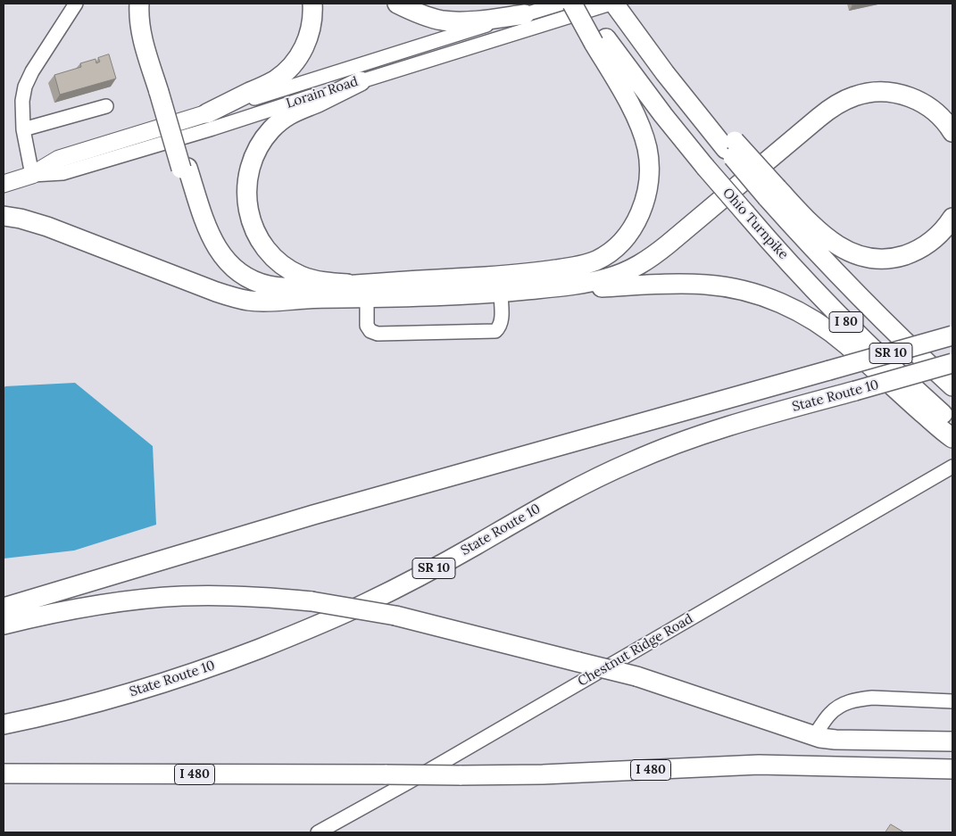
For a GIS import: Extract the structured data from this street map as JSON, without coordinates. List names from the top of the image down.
{
  "streets": {
    "highway": [
      "Ohio Turnpike",
      "I 80",
      "SR 10",
      "State Route 10",
      "I 480"
    ],
    "main road": ["Lorain Road"],
    "street": ["Chestnut Ridge Road"]
  }
}
